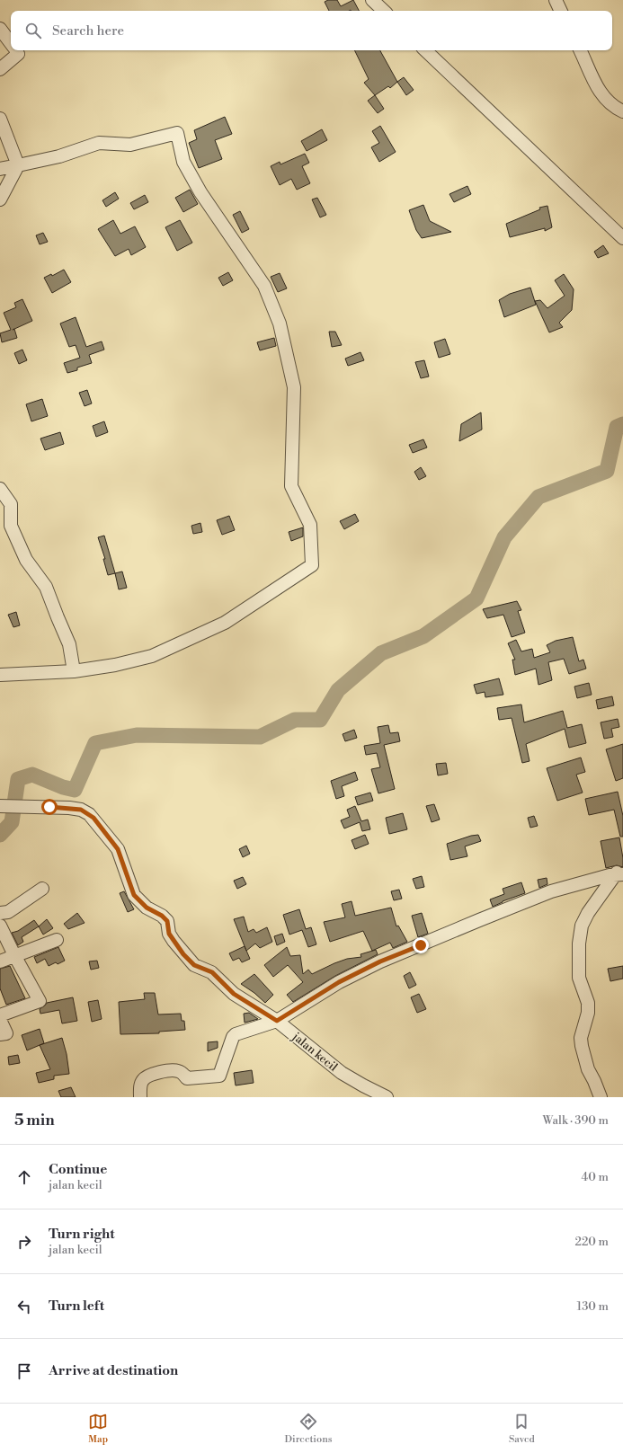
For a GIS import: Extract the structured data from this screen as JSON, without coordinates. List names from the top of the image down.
{
  "streets": {
    "street": ["jalan kecil"]
  },
  "page": {
    "search": "Search here",
    "heading": ["5 min", "Walk · 390 m"],
    "list": [
      ["Continue", "jalan kecil", "40 m"],
      ["Turn right", "jalan kecil", "220 m"],
      ["Turn left", "130 m"],
      "Arrive at destination"
    ],
    "nav": ["Map", "Directions", "Saved"]
  }
}
